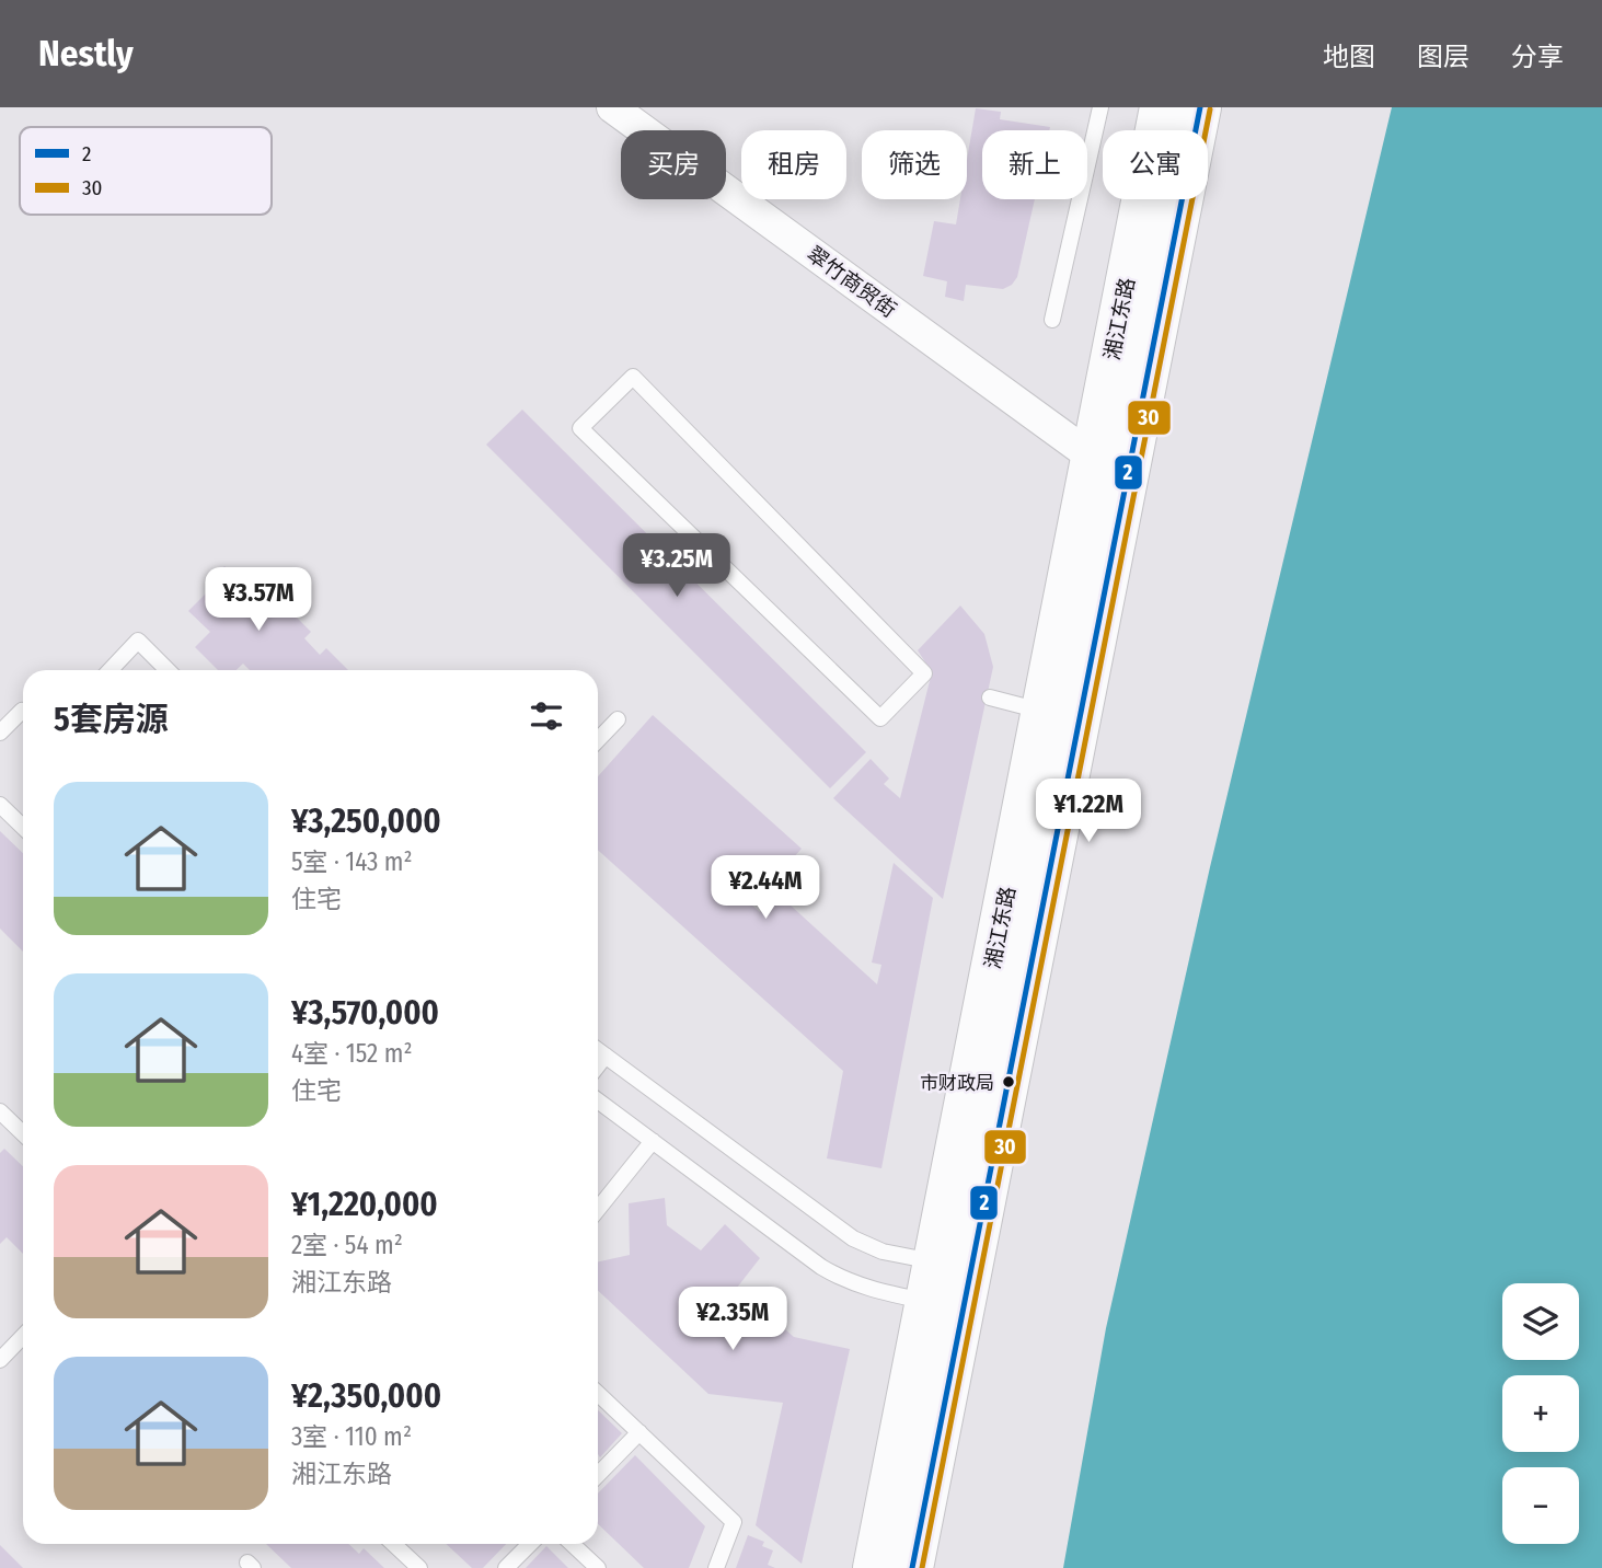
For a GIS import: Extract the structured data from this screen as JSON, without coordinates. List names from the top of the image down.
{
  "streets": {
    "main road": ["湘江东路"],
    "street": ["翠竹商贸街"]
  },
  "crossings": [
    ["翠竹商贸街", "湘江东路"]
  ],
  "places": ["市财政局"],
  "lines": ["transit line 2", "transit line 30"],
  "legend": ["2", "30"],
  "page": {
    "header": "Nestly",
    "nav": ["地图", "图层", "分享"],
    "chip": [
      "买房",
      "租房",
      "筛选",
      "新上",
      "公寓"
    ],
    "price": [
      "¥3.25M",
      "¥3.57M",
      "¥1.22M",
      "¥2.44M",
      "¥2.35M"
    ],
    "heading": "5套房源",
    "list": [
      {
        "name": "¥3,250,000",
        "note": "5室 · 143 m² · 住宅"
      },
      {
        "name": "¥3,570,000",
        "note": "4室 · 152 m² · 住宅"
      },
      {
        "name": "¥1,220,000",
        "note": "2室 · 54 m² · 湘江东路"
      },
      {
        "name": "¥2,350,000",
        "note": "3室 · 110 m² · 湘江东路"
      }
    ],
    "map_buttons": ["+", "−"]
  }
}
